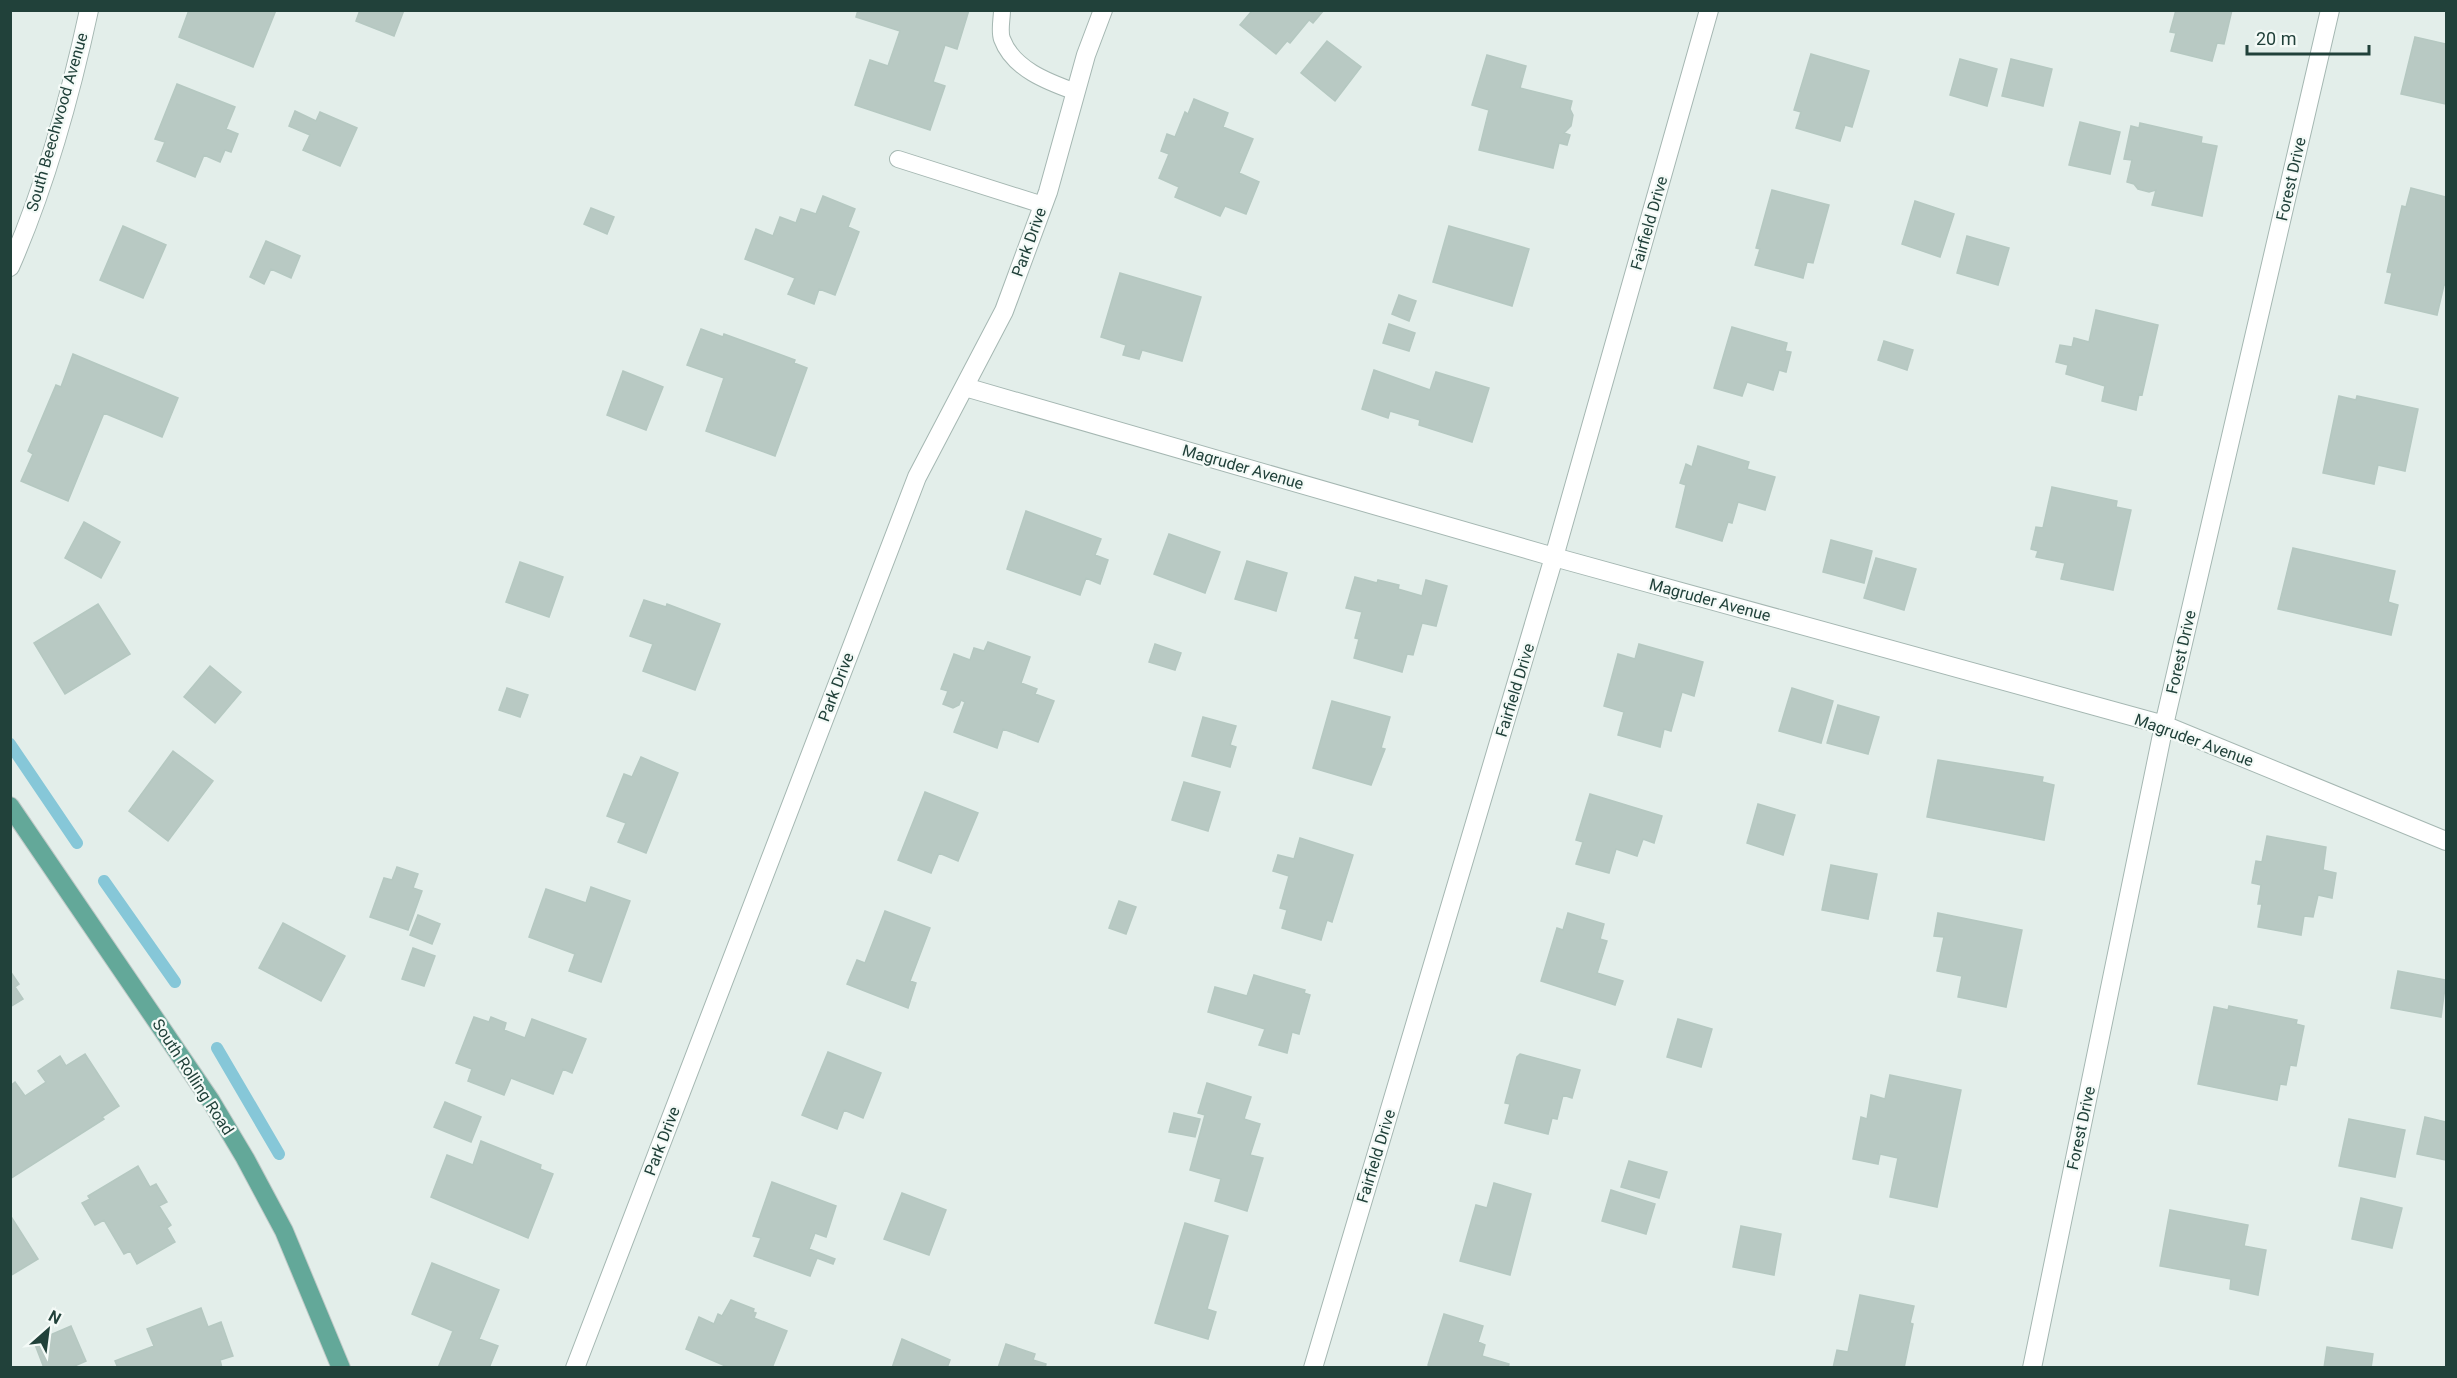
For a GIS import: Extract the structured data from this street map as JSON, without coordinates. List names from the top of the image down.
{
  "streets": {
    "main road": ["South Rolling Road"],
    "street": [
      "South Beechwood Avenue",
      "Forest Drive",
      "Fairfield Drive",
      "Park Drive",
      "Magruder Avenue"
    ]
  },
  "crossings": [
    ["Forest Drive", "Magruder Avenue"],
    ["Fairfield Drive", "Magruder Avenue"],
    ["Park Drive", "Magruder Avenue"]
  ],
  "scale_bar": "20 m",
  "north": "top right"
}
